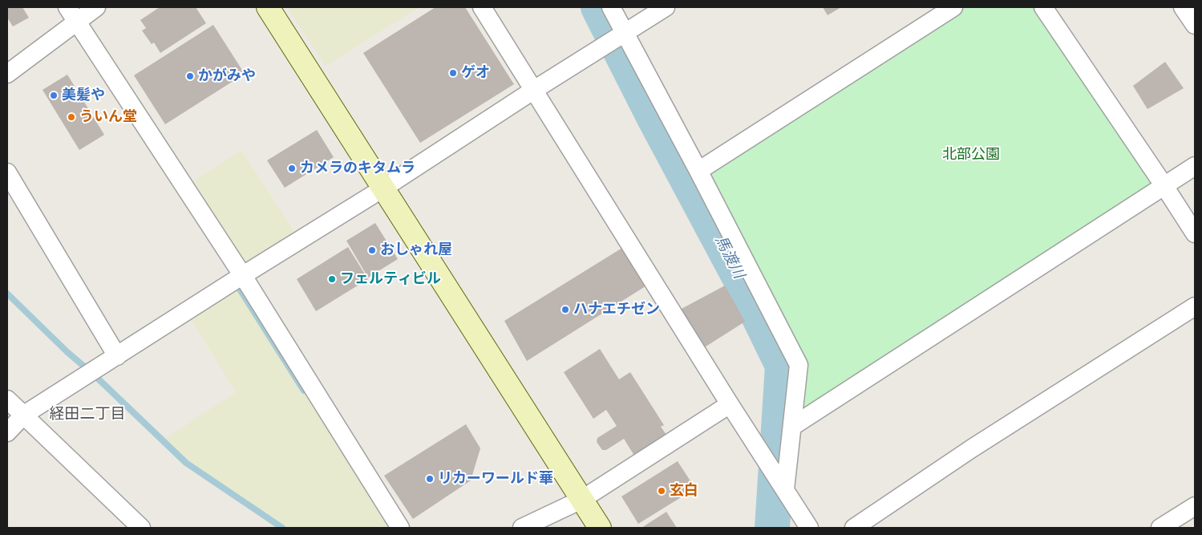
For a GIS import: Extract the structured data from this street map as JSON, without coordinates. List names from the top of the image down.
{
  "districts": ["経田二丁目"],
  "water": ["馬渡川"],
  "parks": ["北部公園"],
  "places": [
    "ゲオ",
    "かがみや",
    "美髪や",
    "ういん堂",
    "カメラのキタムラ",
    "おしゃれ屋",
    "フェルティビル",
    "ハナエチゼン",
    "リカーワールド華",
    "玄白"
  ]
}
